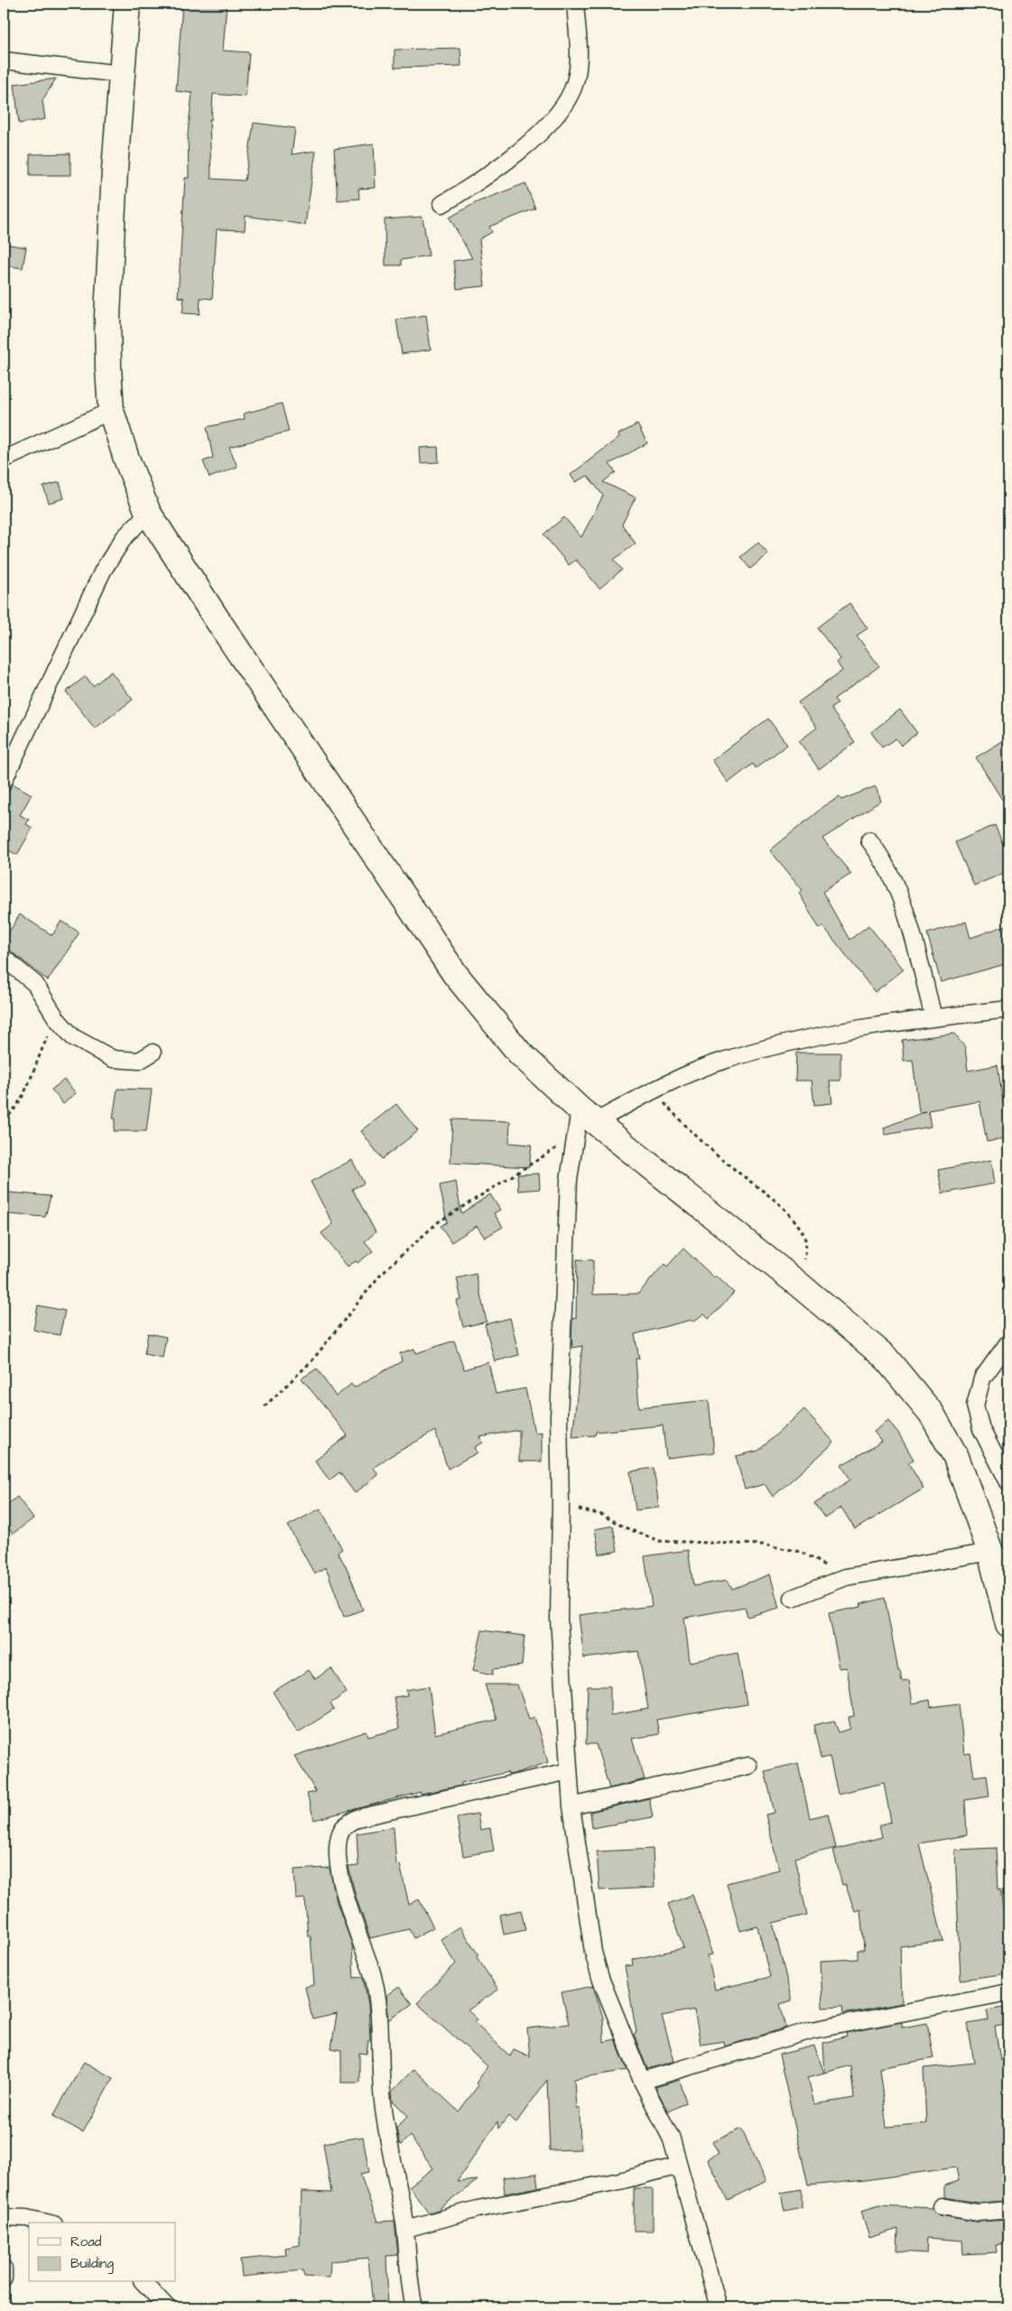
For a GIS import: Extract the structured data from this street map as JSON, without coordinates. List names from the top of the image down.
{
  "legend": ["Road", "Building"]
}
